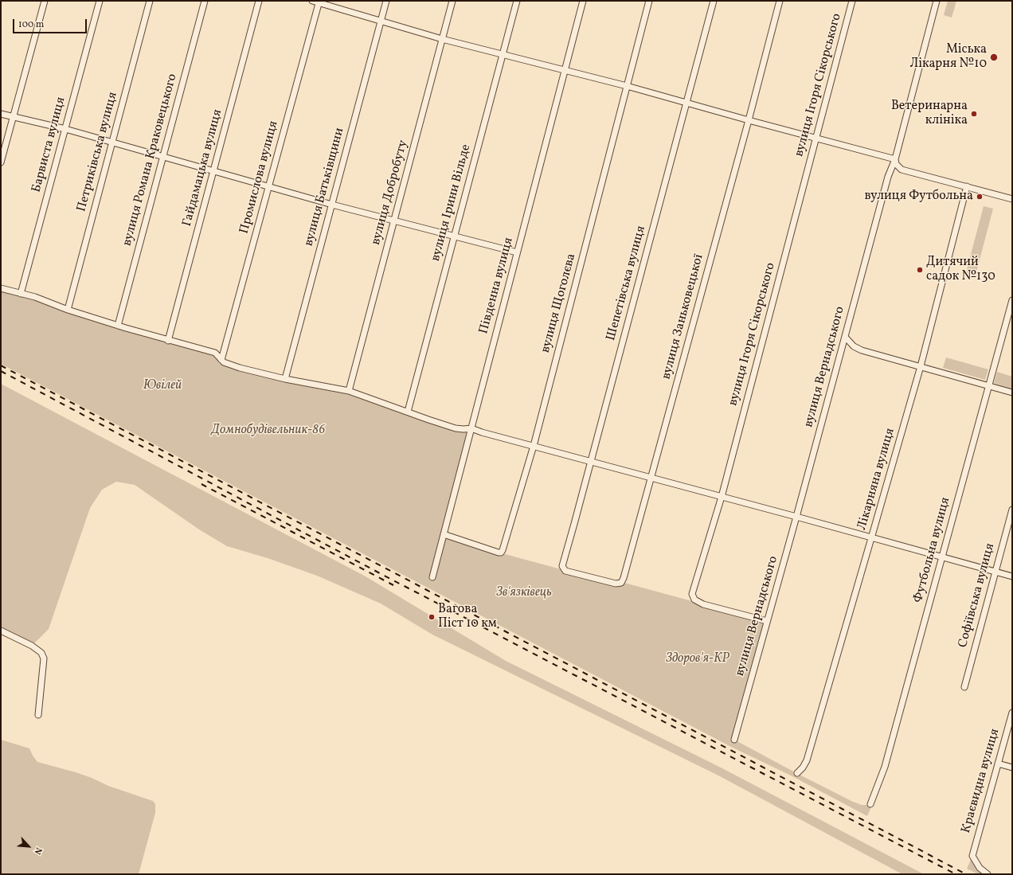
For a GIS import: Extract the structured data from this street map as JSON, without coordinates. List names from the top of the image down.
{
  "streets": {
    "street": [
      "вулиця Ігоря Сікорського",
      "Барвиста вулиця",
      "Петриківська вулиця",
      "вулиця Романа Краковецького",
      "Гайдамацька вулиця",
      "Промислова вулиця",
      "вулиця Батьківщини",
      "вулиця Добробуту",
      "вулиця Ірини Вільде",
      "Шепетівська вулиця",
      "Південна вулиця",
      "вулиця Щоголєва",
      "вулиця Заньковецької",
      "вулиця Вернадського",
      "Лікарняна вулиця",
      "Футбольна вулиця",
      "Софіївська вулиця",
      "Краєвидна вулиця"
    ]
  },
  "crossings": [
    ["вулиця Ігоря Сікорського", "вулиця Вернадського"],
    ["Шепетівська вулиця", "вулиця Заньковецької"],
    ["Південна вулиця", "вулиця Щоголєва"]
  ],
  "parks": [
    "Ювілей",
    "Домнобудівельник-86",
    "Зв'язківець",
    "Здоров'я-КР"
  ],
  "places": [
    "Міська Лікарня №10",
    "Ветеринарна клініка",
    "вулиця Футбольна",
    "Дитячий садок №130",
    "Вагова Піст 10 км"
  ],
  "scale_bar": "100 m",
  "north": "bottom right"
}
